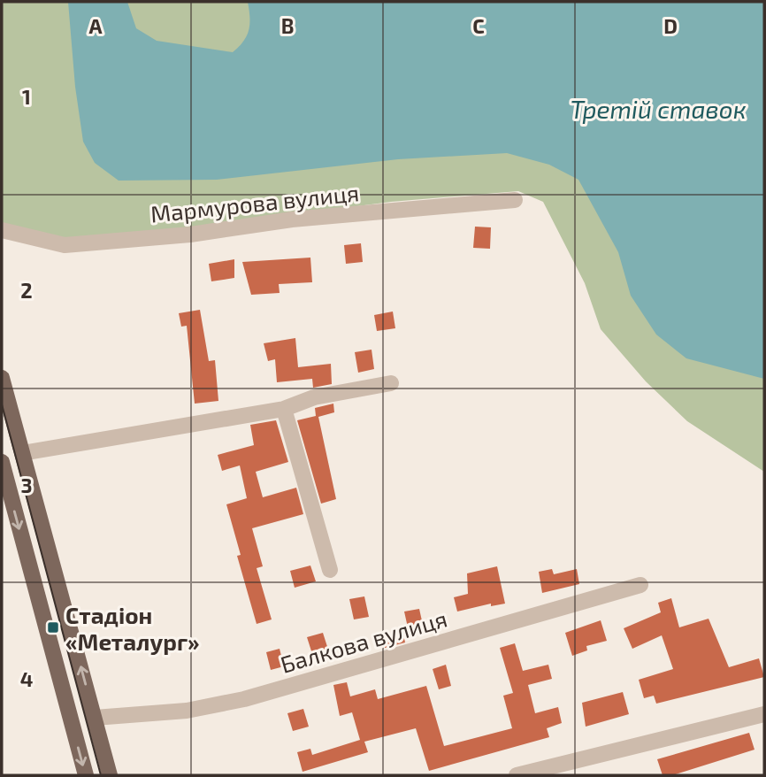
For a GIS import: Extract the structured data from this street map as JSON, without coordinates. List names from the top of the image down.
{
  "streets": {
    "street": ["Мармурова вулиця", "Балкова вулиця"]
  },
  "water": ["Третій ставок"],
  "places": {
    "transit": ["Стадіон «Металург»"]
  },
  "grid": {
    "columns": [
      "A",
      "B",
      "C",
      "D"
    ],
    "rows": [
      "1",
      "2",
      "3",
      "4"
    ]
  }
}
